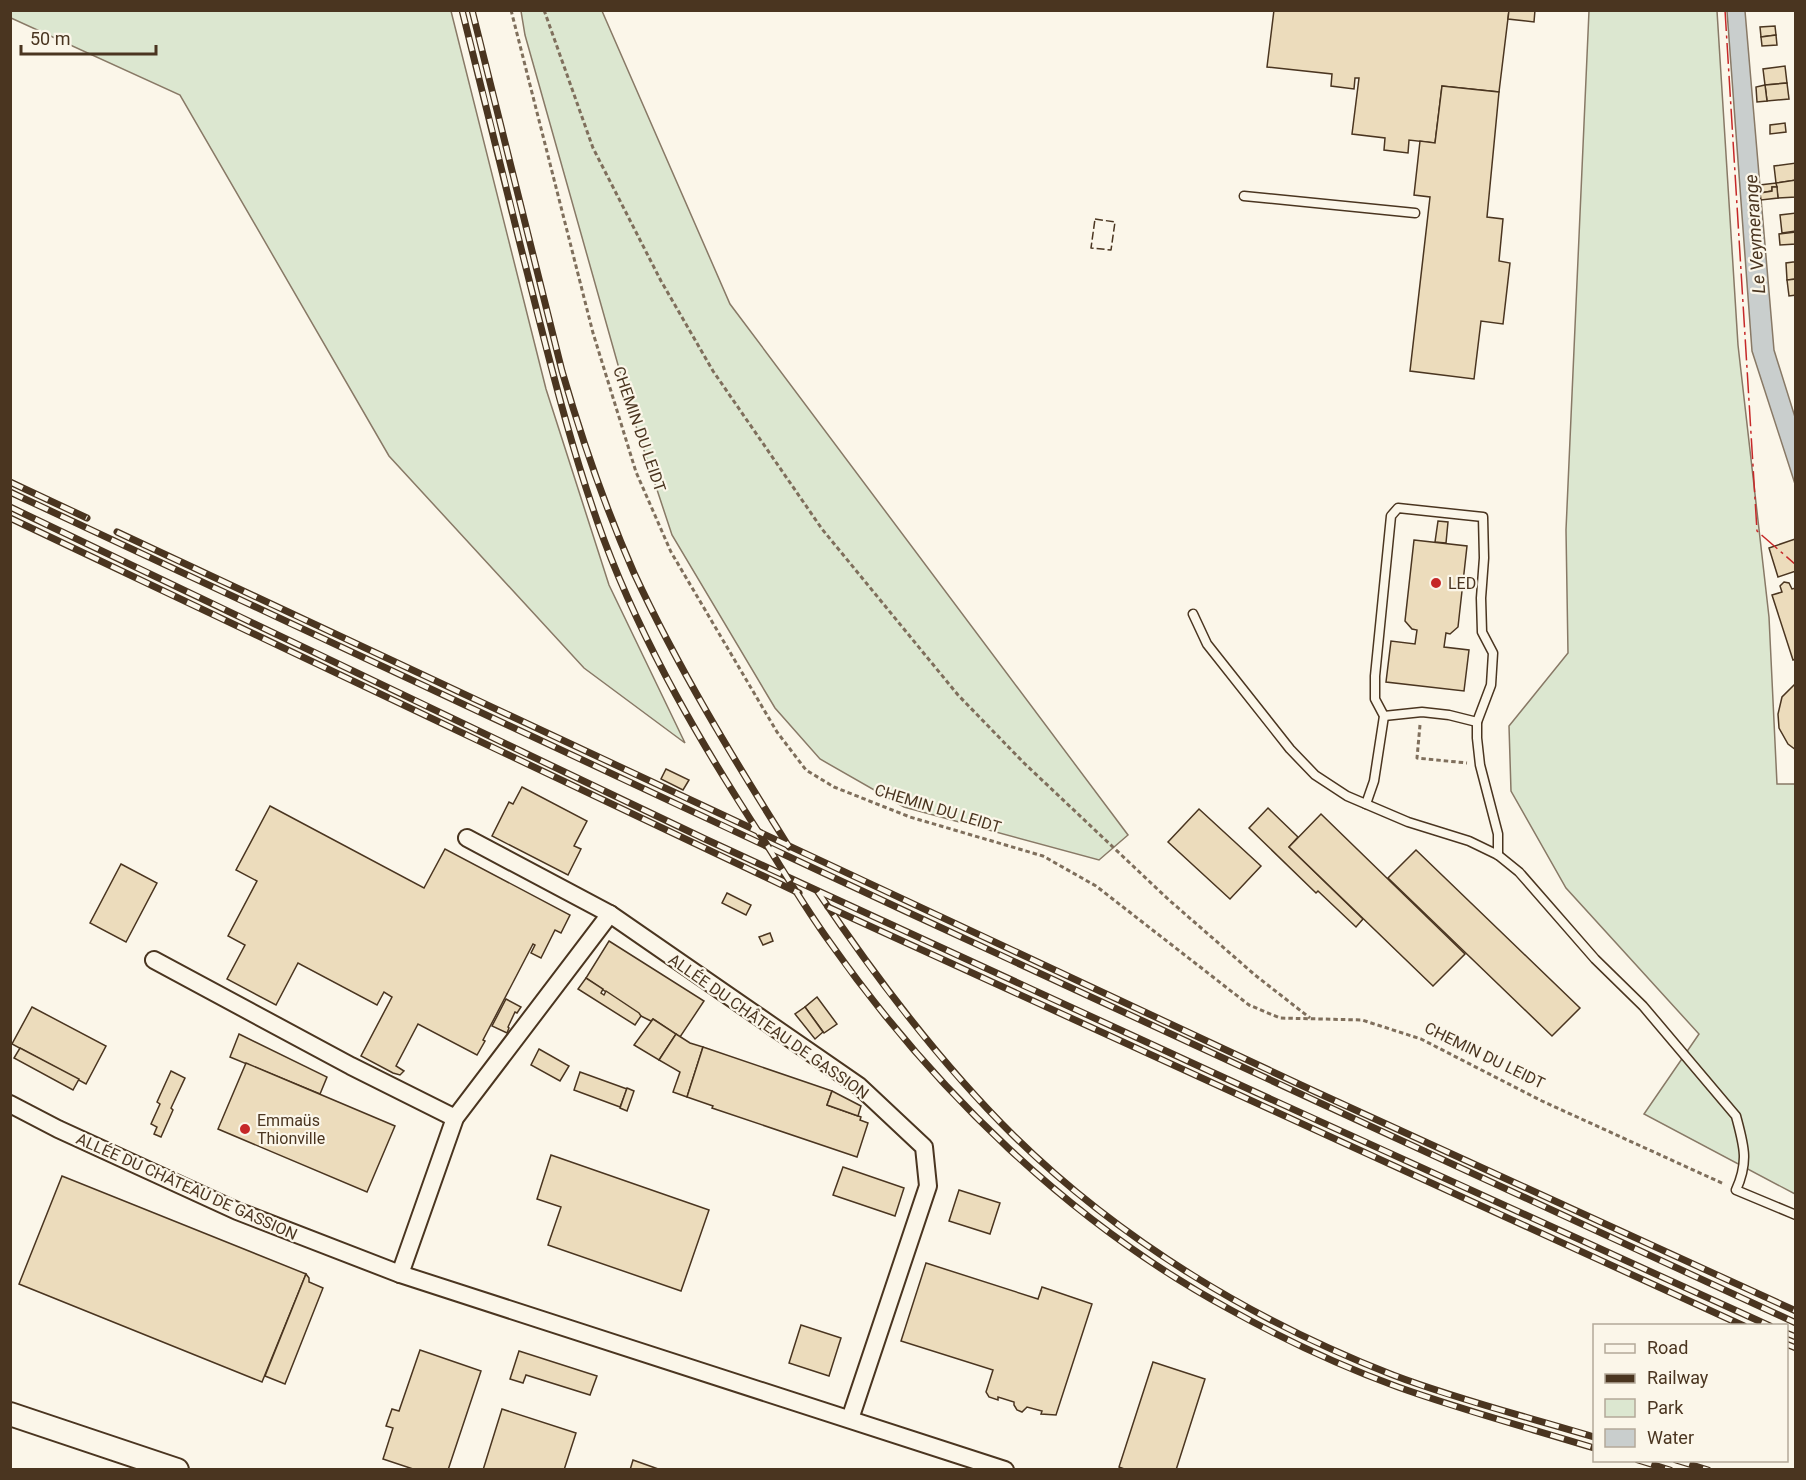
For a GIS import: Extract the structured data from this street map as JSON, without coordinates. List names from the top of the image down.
{
  "streets": {
    "street": ["ALLÉE DU CHÂTEAU DE GASSION"],
    "path": ["CHEMIN DU LEIDT"]
  },
  "water": ["Le Veymerange"],
  "places": ["LED", "Emmaüs Thionville"],
  "legend": [
    "Road",
    "Railway",
    "Park",
    "Water"
  ],
  "scale_bar": "50 m"
}
